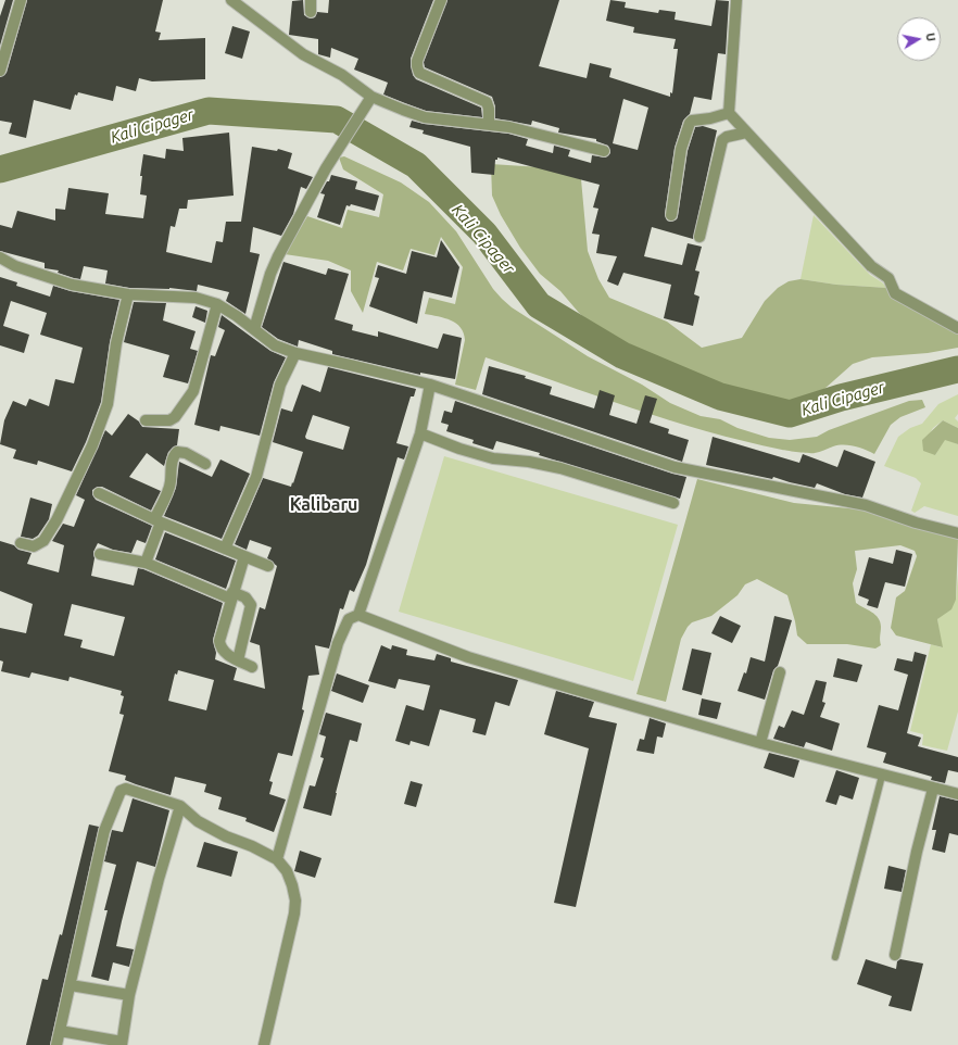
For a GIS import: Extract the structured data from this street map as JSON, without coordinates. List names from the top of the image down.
{
  "districts": ["Kalibaru"],
  "water": ["Kali Cipager"],
  "north": "right"
}
